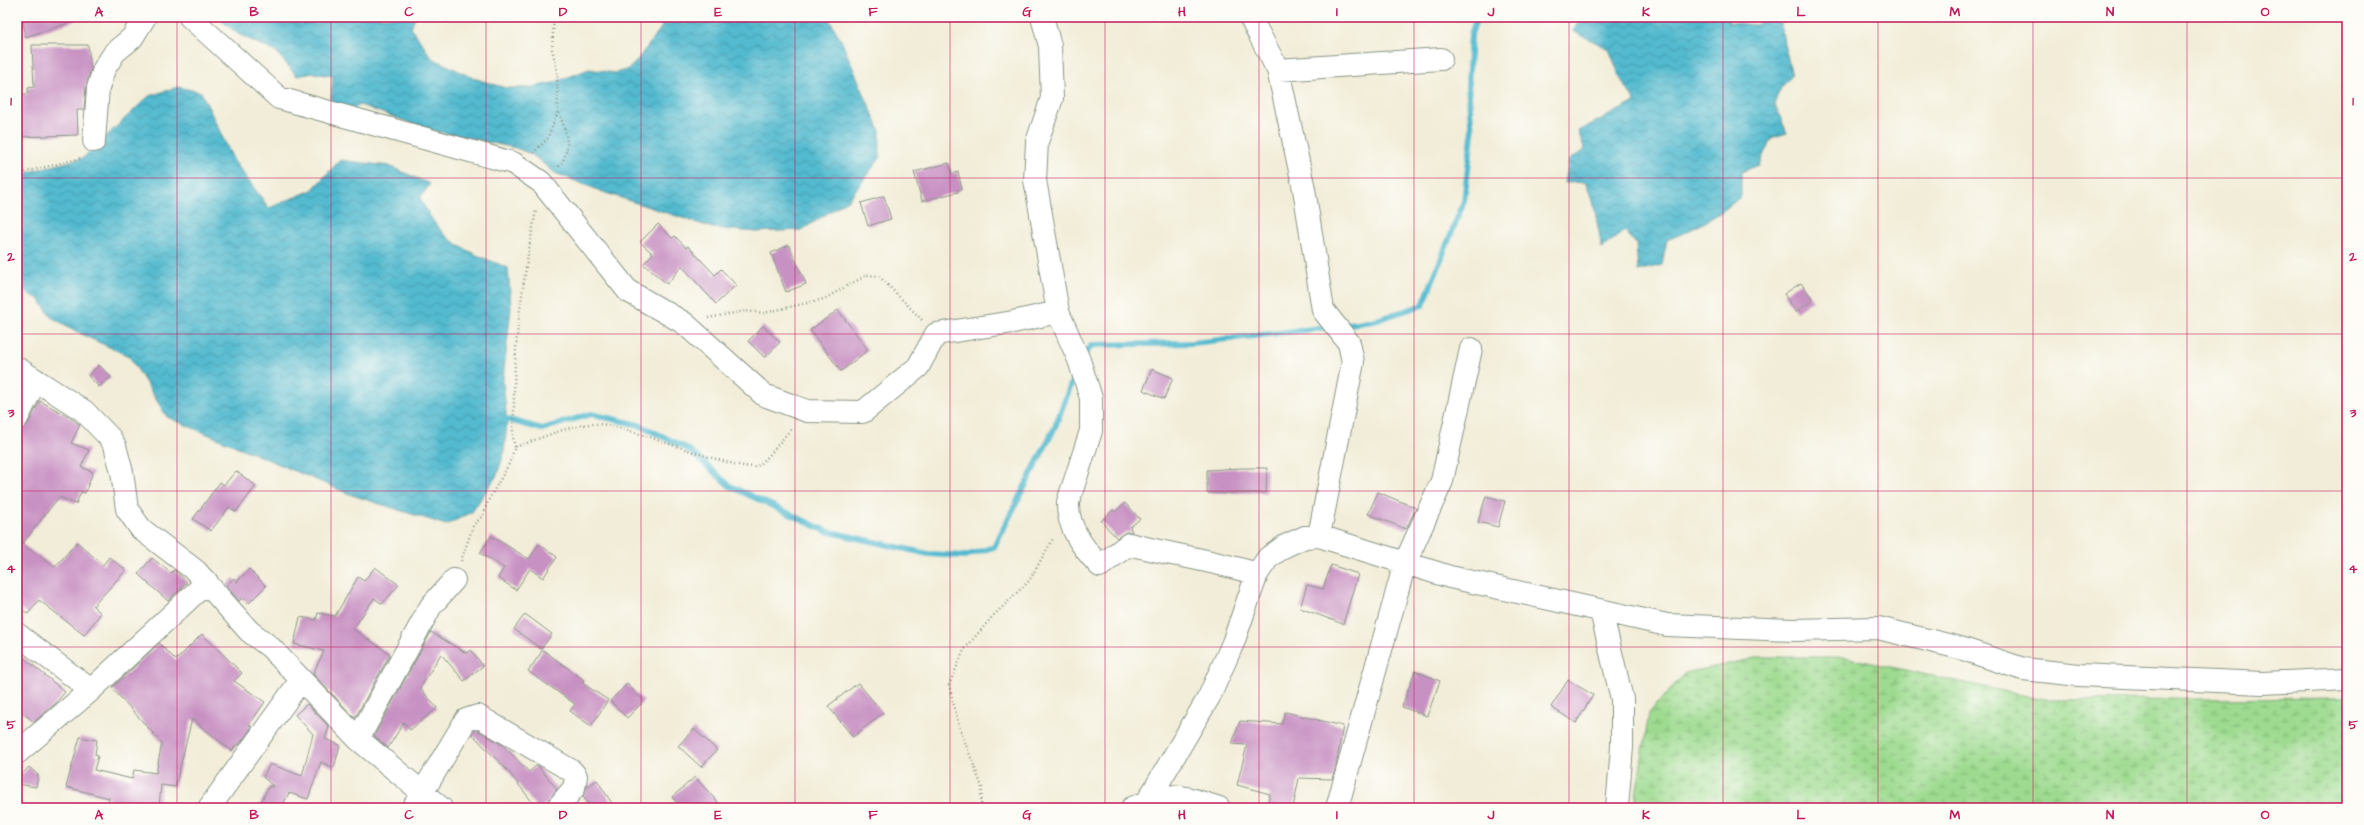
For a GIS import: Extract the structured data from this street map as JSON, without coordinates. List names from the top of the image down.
{
  "grid": {
    "columns": [
      "A",
      "B",
      "C",
      "D",
      "E",
      "F",
      "G",
      "H",
      "I",
      "J",
      "K",
      "L",
      "M",
      "N",
      "O"
    ],
    "rows": [
      "1",
      "2",
      "3",
      "4",
      "5"
    ]
  }
}
